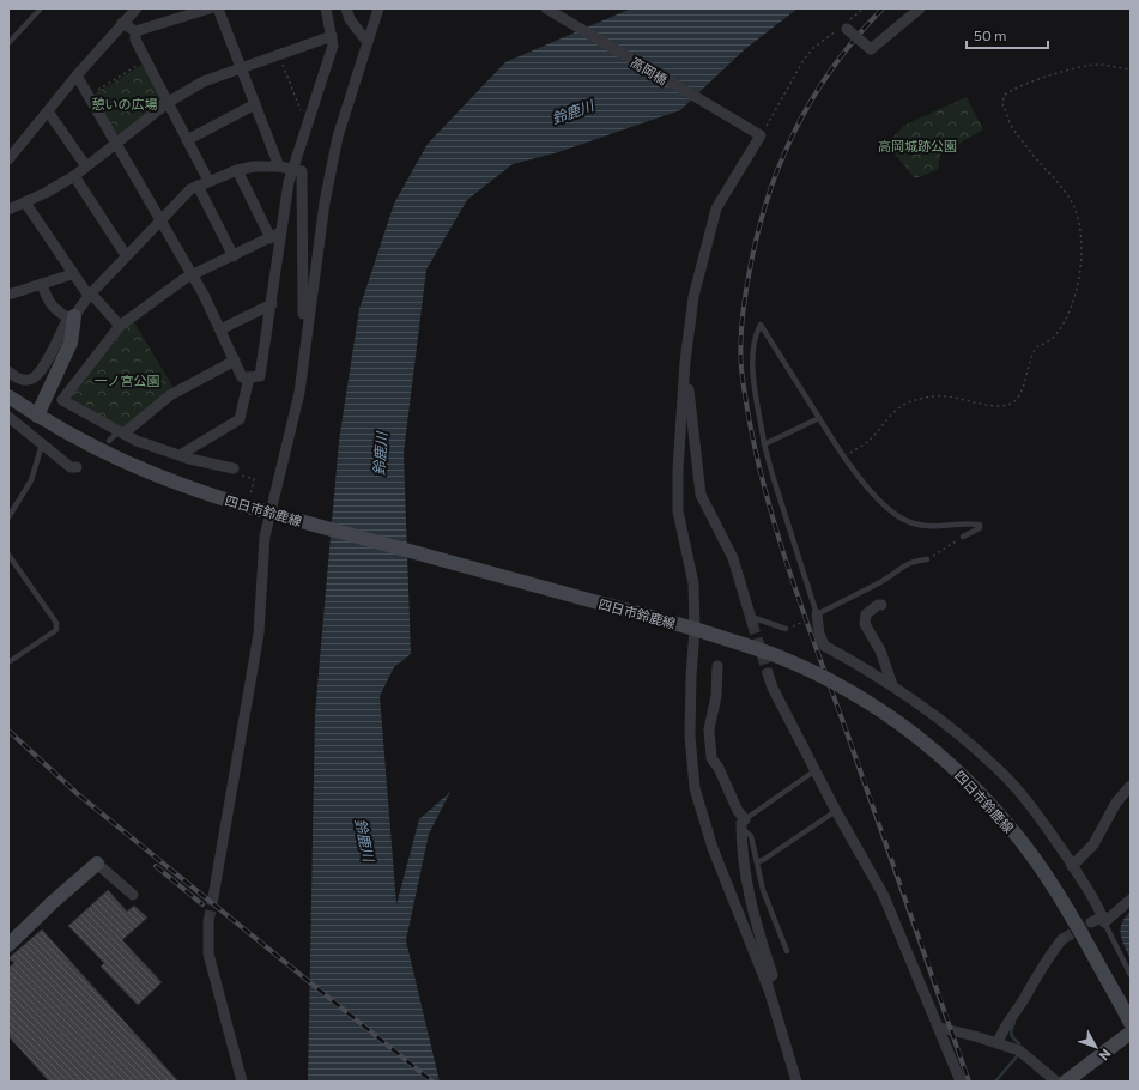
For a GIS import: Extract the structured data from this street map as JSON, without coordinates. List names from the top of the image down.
{
  "streets": {
    "main road": ["四日市鈴鹿線"],
    "street": ["高岡橋"]
  },
  "water": ["鈴鹿川"],
  "parks": ["憩いの広場", "高岡城跡公園", "一ノ宮公園"],
  "scale_bar": "50 m",
  "north": "bottom right"
}
